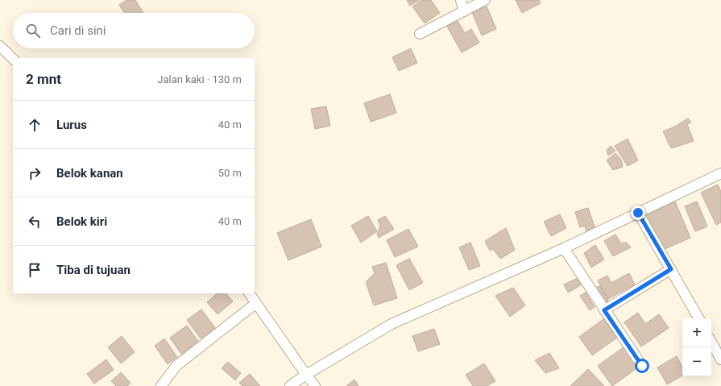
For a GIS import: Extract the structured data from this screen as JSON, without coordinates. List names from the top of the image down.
{
  "page": {
    "search": "Cari di sini",
    "heading": ["2 mnt", "Jalan kaki · 130 m"],
    "list": [
      ["Lurus", "40 m"],
      ["Belok kanan", "50 m"],
      ["Belok kiri", "40 m"],
      "Tiba di tujuan"
    ],
    "map_buttons": ["+", "−"]
  }
}
